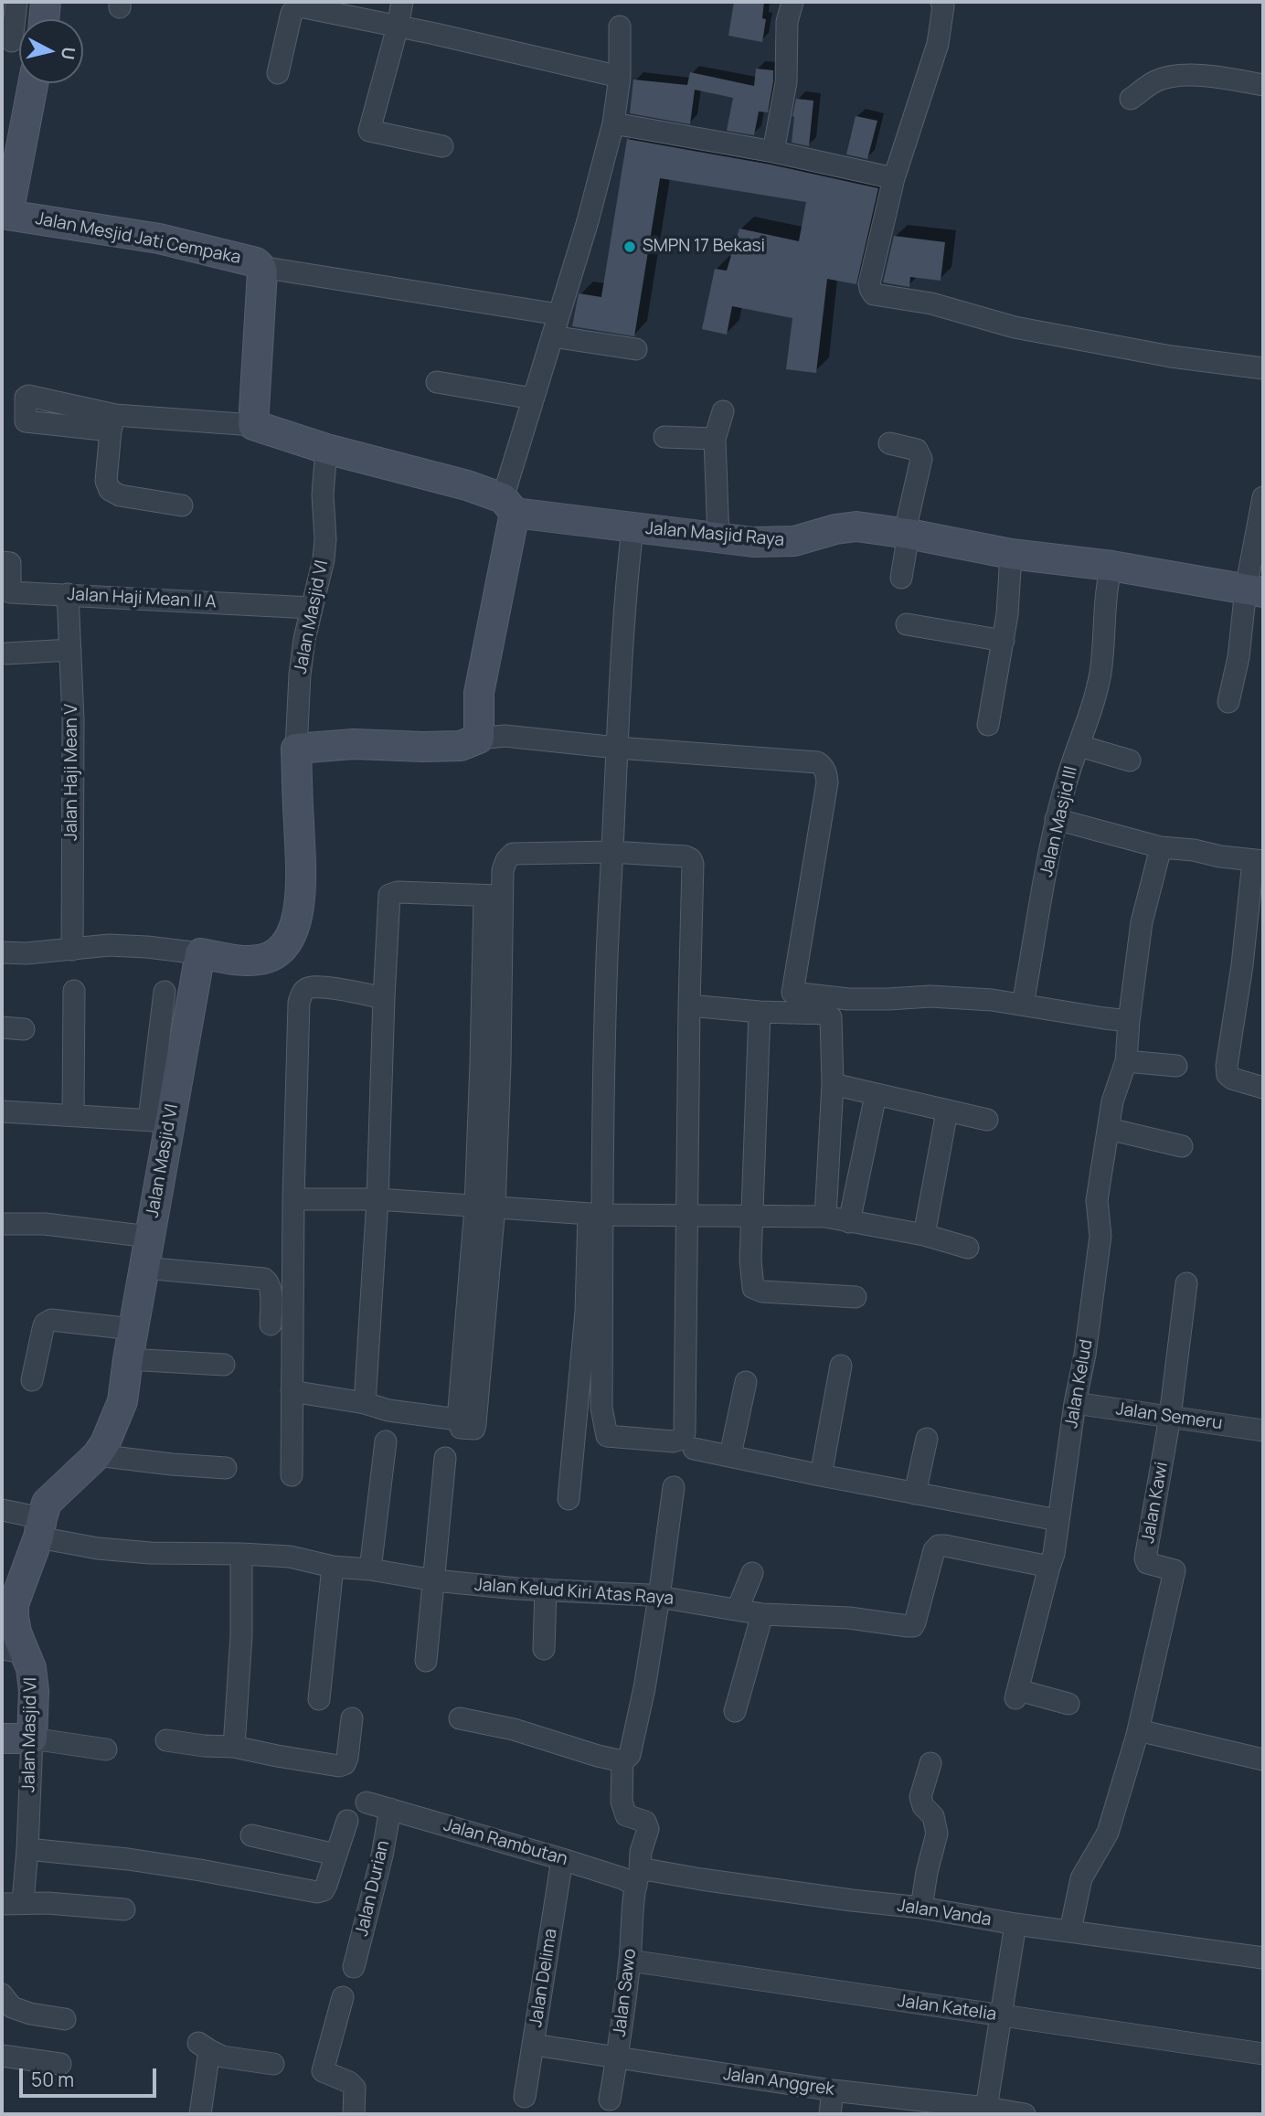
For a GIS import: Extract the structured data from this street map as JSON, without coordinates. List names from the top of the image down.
{
  "streets": {
    "street": [
      "Jalan Mesjid Jati Cempaka",
      "Jalan Masjid Raya",
      "Jalan Haji Mean II A",
      "Jalan Masjid VI",
      "Jalan Haji Mean V",
      "Jalan Masjid III",
      "Jalan Kelud",
      "Jalan Semeru",
      "Jalan Kawi",
      "Jalan Kelud Kiri Atas Raya",
      "Jalan Rambutan",
      "Jalan Durian",
      "Jalan Vanda",
      "Jalan Delima",
      "Jalan Sawo",
      "Jalan Katelia",
      "Jalan Anggrek"
    ]
  },
  "crossings": [
    ["Jalan Masjid Raya", "Jalan Masjid VI"],
    ["Jalan Masjid Raya", "Jalan Masjid III"],
    ["Jalan Haji Mean II A", "Jalan Masjid VI"],
    ["Jalan Haji Mean II A", "Jalan Haji Mean V"],
    ["Jalan Masjid VI", "Jalan Kelud Kiri Atas Raya"],
    ["Jalan Kelud", "Jalan Semeru"],
    ["Jalan Kelud", "Jalan Kelud Kiri Atas Raya"],
    ["Jalan Semeru", "Jalan Kawi"],
    ["Jalan Rambutan", "Jalan Durian"],
    ["Jalan Rambutan", "Jalan Vanda"],
    ["Jalan Rambutan", "Jalan Delima"],
    ["Jalan Rambutan", "Jalan Sawo"],
    ["Jalan Vanda", "Jalan Sawo"],
    ["Jalan Delima", "Jalan Anggrek"],
    ["Jalan Sawo", "Jalan Katelia"],
    ["Jalan Sawo", "Jalan Anggrek"]
  ],
  "places": ["SMPN 17 Bekasi"],
  "scale_bar": "50 m",
  "north": "right"
}
